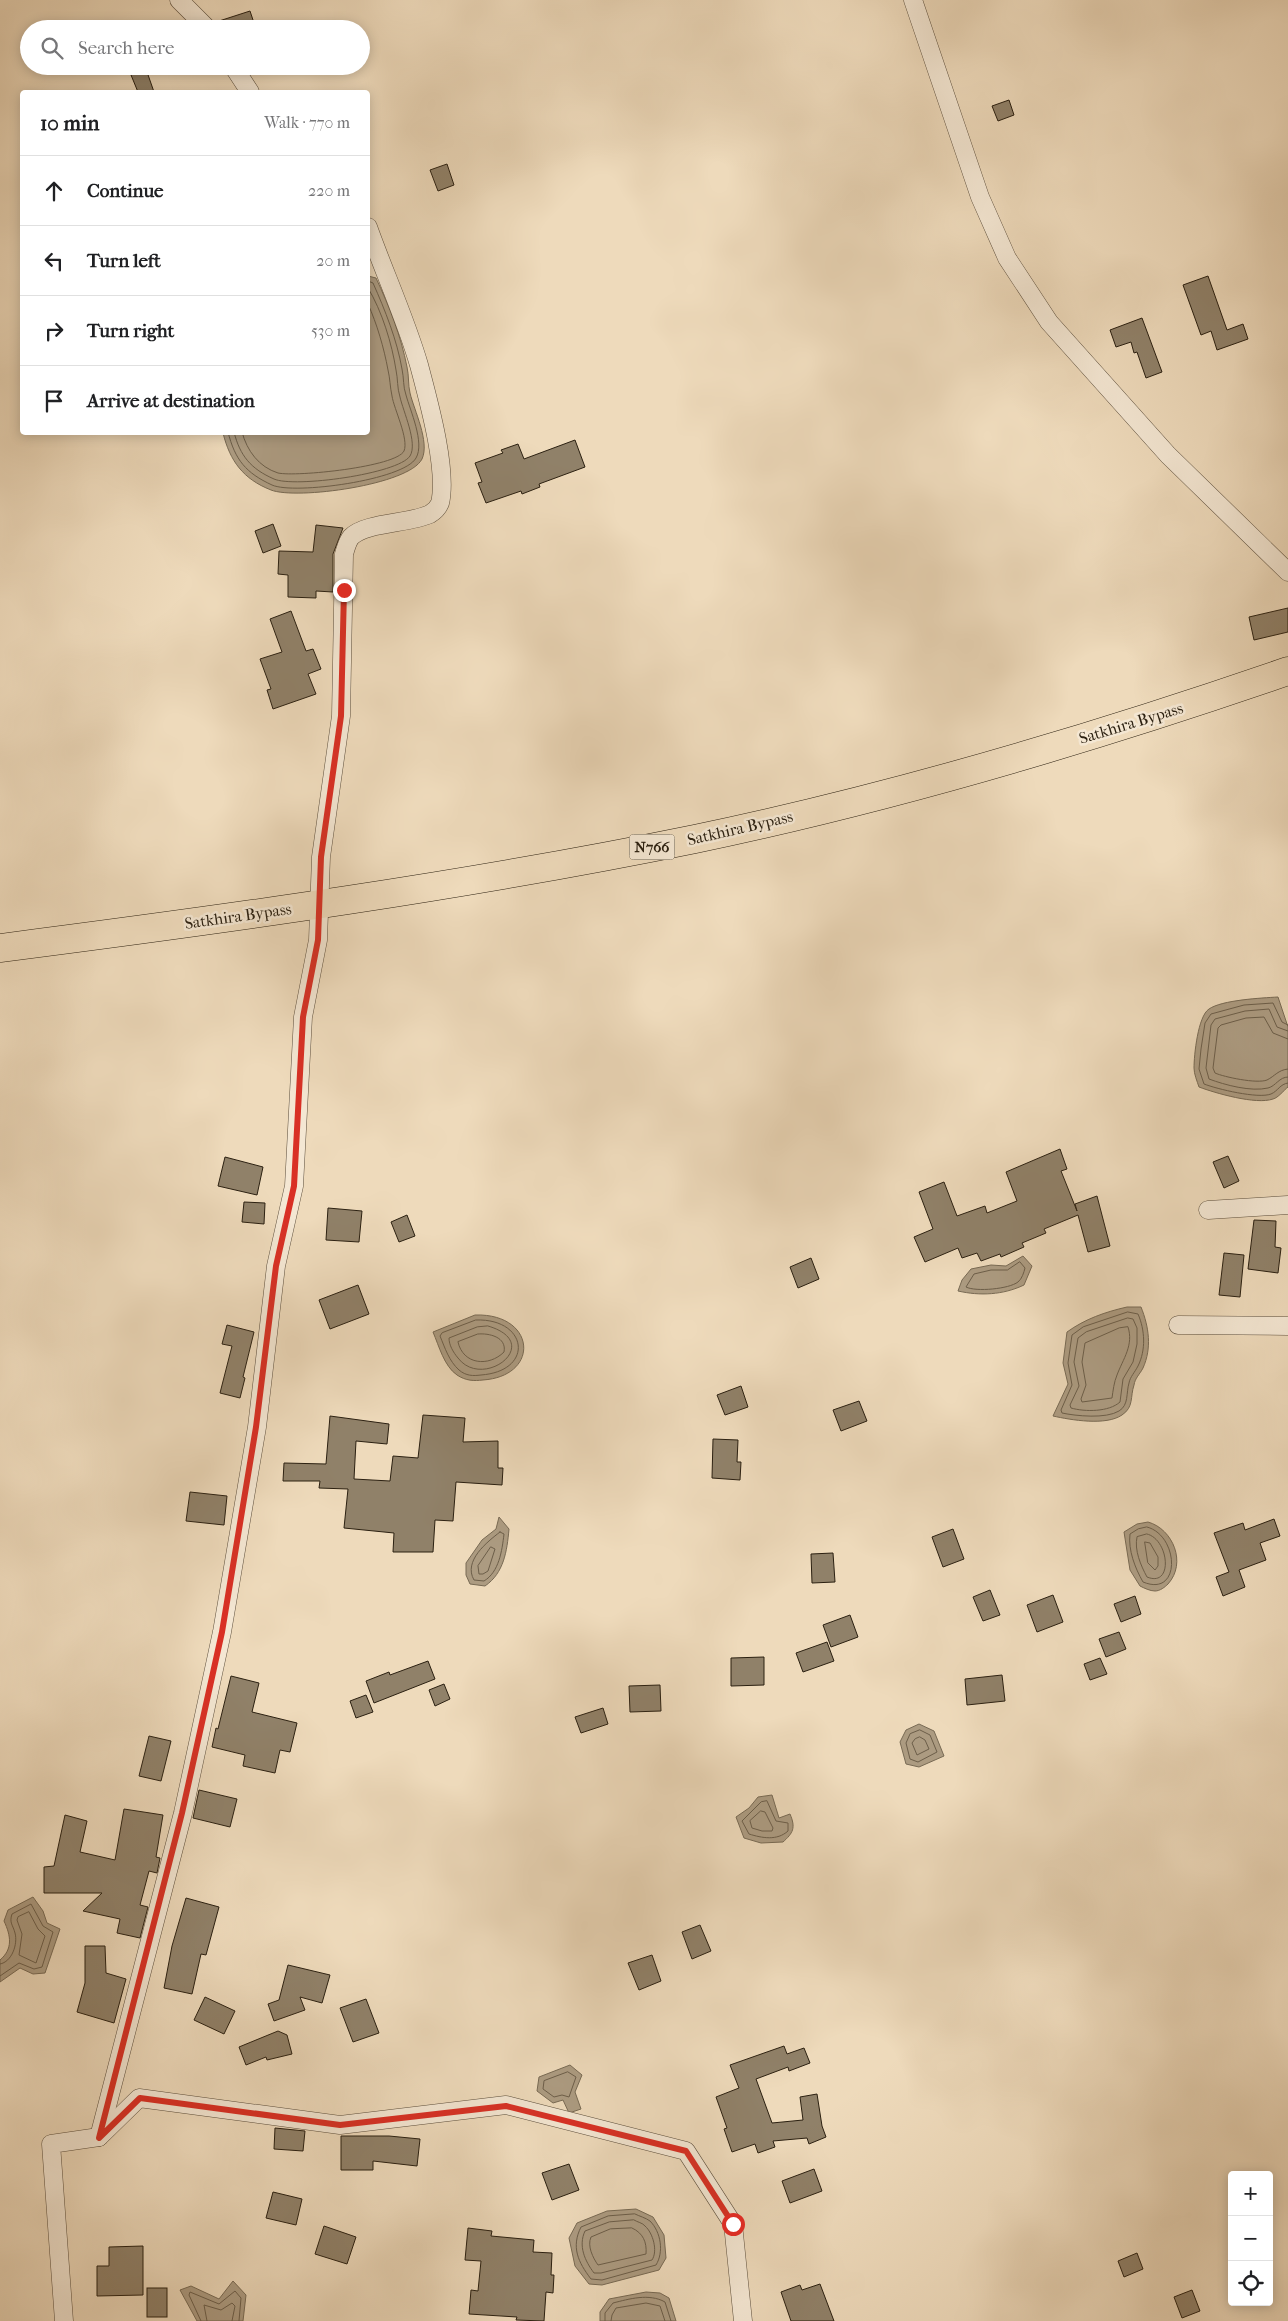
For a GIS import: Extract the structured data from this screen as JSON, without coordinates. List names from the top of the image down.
{
  "streets": {
    "highway": ["Satkhira Bypass", "N766"]
  },
  "page": {
    "search": "Search here",
    "heading": ["10 min", "Walk · 770 m"],
    "list": [
      ["Continue", "220 m"],
      ["Turn left", "20 m"],
      ["Turn right", "530 m"],
      "Arrive at destination"
    ],
    "map_buttons": ["+", "−"]
  }
}
